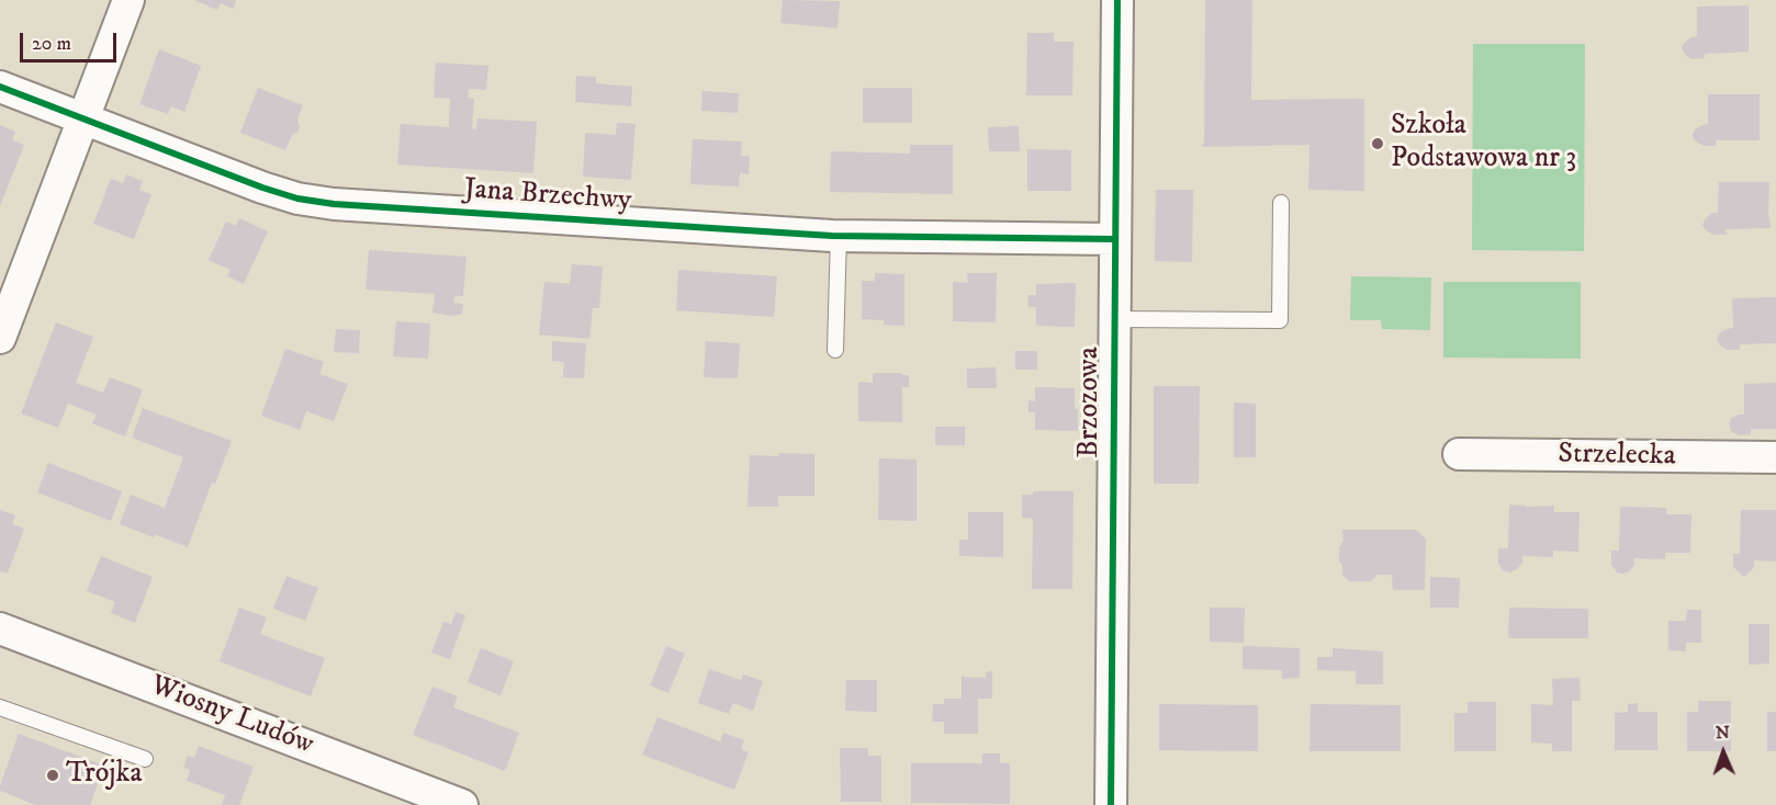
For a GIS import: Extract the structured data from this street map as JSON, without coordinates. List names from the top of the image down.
{
  "streets": {
    "street": [
      "Jana Brzechwy",
      "Brzozowa",
      "Strzelecka",
      "Wiosny Ludów"
    ]
  },
  "crossings": [
    ["Jana Brzechwy", "Brzozowa"]
  ],
  "places": ["Szkoła Podstawowa nr 3", "Trójka"],
  "scale_bar": "20 m",
  "north": "top"
}
